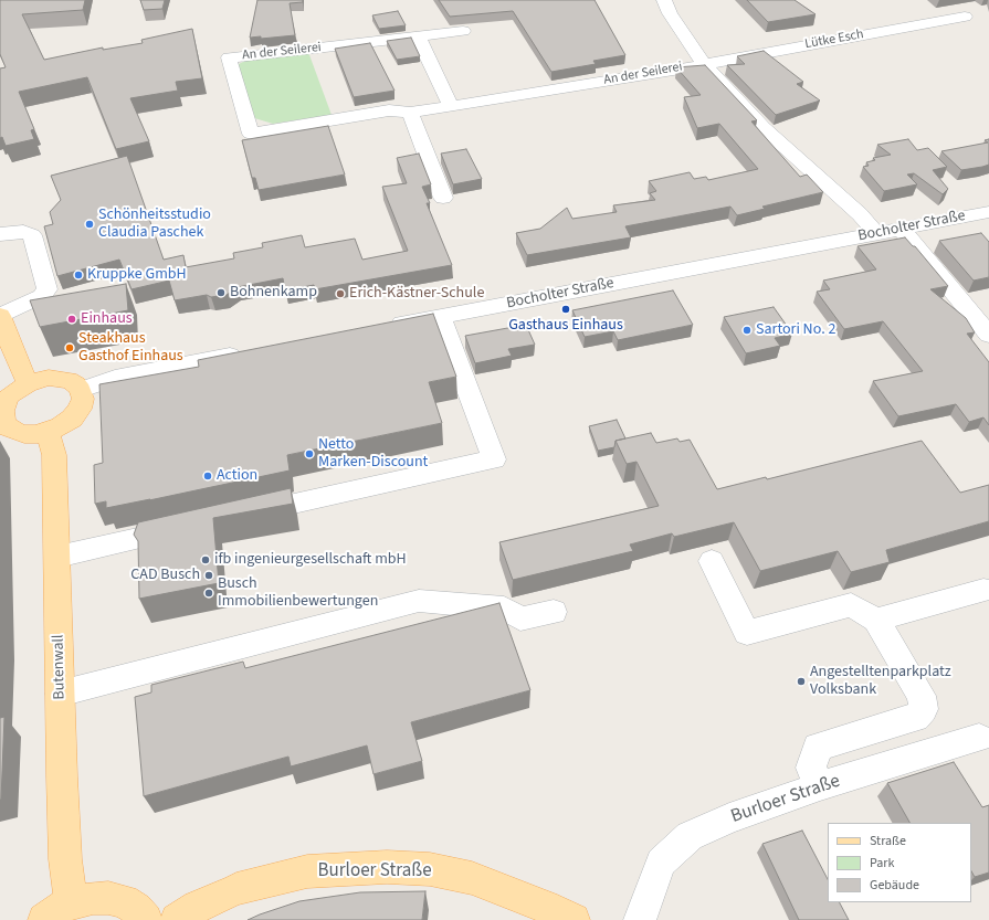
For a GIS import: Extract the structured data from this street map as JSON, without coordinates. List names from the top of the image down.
{
  "streets": {
    "main road": ["Butenwall", "Burloer Straße"],
    "street": ["Lütke Esch", "An der Seilerei", "Bocholter Straße"]
  },
  "crossings": [
    ["Lütke Esch", "An der Seilerei"]
  ],
  "places": [
    "Schönheitsstudio Claudia Paschek",
    "Kruppke GmbH",
    "Bohnenkamp",
    "Erich-Kästner-Schule",
    "Gasthaus Einhaus",
    "Einhaus",
    "Sartori No. 2",
    "Steakhaus Gasthof Einhaus",
    "Netto Marken-Discount",
    "Action",
    "ifb ingenieurgesellschaft mbH",
    "CAD Busch",
    "Busch Immobilienbewertungen",
    "Angestelltenparkplatz Volksbank"
  ],
  "legend": ["Straße", "Park", "Gebäude"]
}
